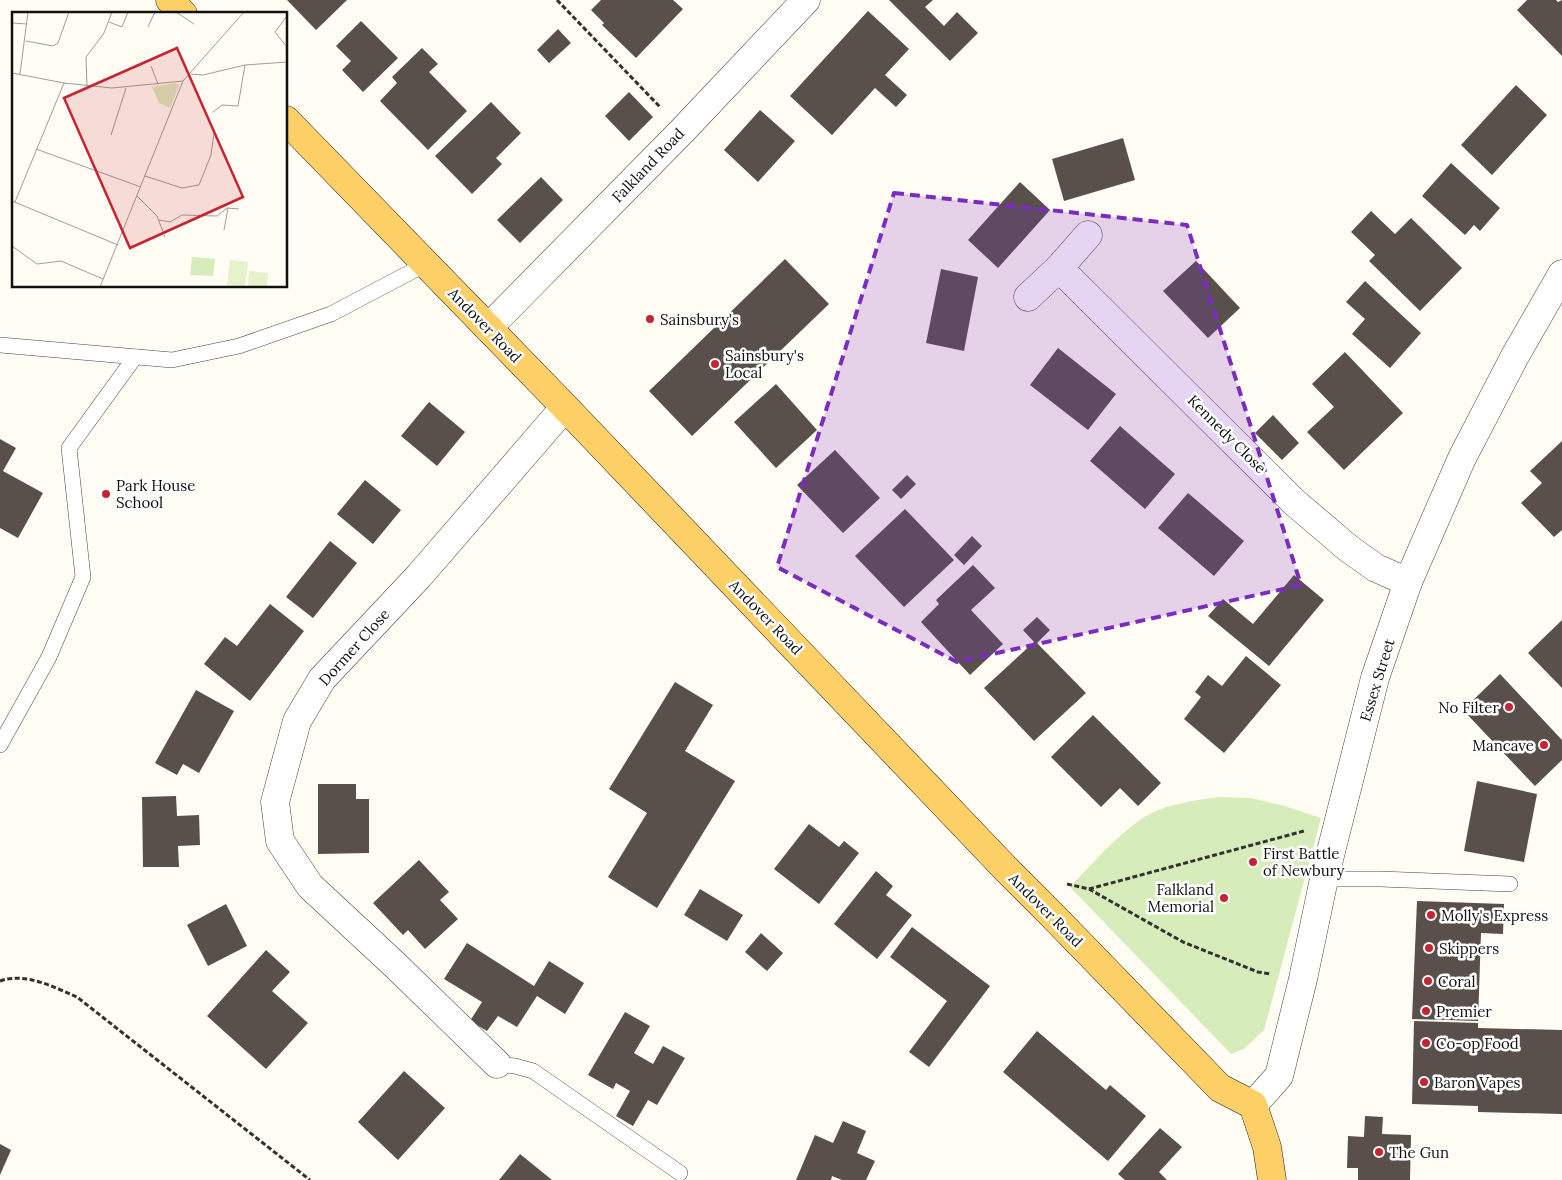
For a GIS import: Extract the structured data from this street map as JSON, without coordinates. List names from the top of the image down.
{
  "streets": {
    "main road": ["Andover Road"],
    "street": [
      "Falkland Road",
      "Kennedy Close",
      "Dormer Close",
      "Essex Street"
    ]
  },
  "crossings": [
    ["Falkland Road", "Andover Road"],
    ["Andover Road", "Dormer Close"],
    ["Andover Road", "Essex Street"],
    ["Kennedy Close", "Essex Street"]
  ],
  "places": [
    "Sainsbury's",
    "Sainsbury's Local",
    "Park House School",
    "No Filter",
    "Mancave",
    "First Battle of Newbury",
    "Falkland Memorial",
    "Molly's Express",
    "Skippers",
    "Coral",
    "Premier",
    "Co-op Food",
    "Baron Vapes",
    "The Gun"
  ]
}
